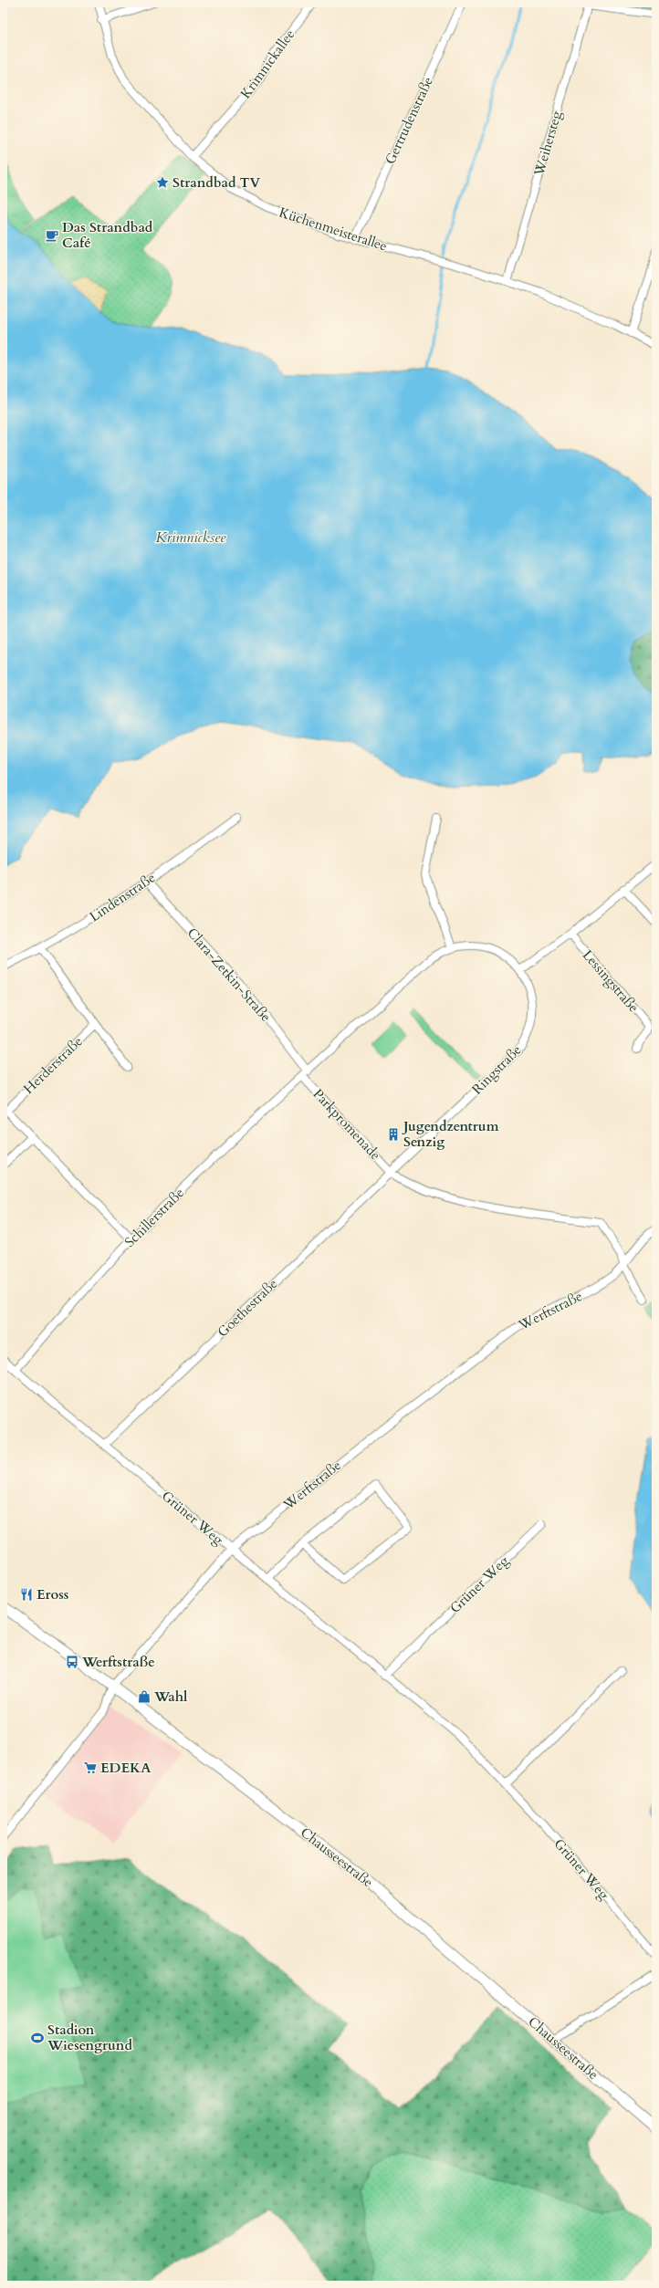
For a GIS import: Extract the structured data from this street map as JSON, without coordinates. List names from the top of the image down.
{
  "streets": {
    "main road": ["Chausseestraße"],
    "street": [
      "Krimnickallee",
      "Gertrudenstraße",
      "Weihersteg",
      "Küchenmeisterallee",
      "Lindenstraße",
      "Clara-Zetkin-Straße",
      "Lessingstraße",
      "Herderstraße",
      "Ringstraße",
      "Parkpromenade",
      "Schillerstraße",
      "Goethestraße",
      "Werftstraße",
      "Grüner Weg"
    ]
  },
  "crossings": [
    ["Krimnickallee", "Küchenmeisterallee"],
    ["Gertrudenstraße", "Küchenmeisterallee"],
    ["Weihersteg", "Küchenmeisterallee"],
    ["Lindenstraße", "Clara-Zetkin-Straße"],
    ["Lindenstraße", "Herderstraße"],
    ["Clara-Zetkin-Straße", "Ringstraße"],
    ["Clara-Zetkin-Straße", "Parkpromenade"],
    ["Clara-Zetkin-Straße", "Schillerstraße"],
    ["Herderstraße", "Schillerstraße"],
    ["Ringstraße", "Parkpromenade"],
    ["Ringstraße", "Schillerstraße"],
    ["Ringstraße", "Goethestraße"],
    ["Parkpromenade", "Schillerstraße"],
    ["Parkpromenade", "Goethestraße"],
    ["Schillerstraße", "Grüner Weg"],
    ["Goethestraße", "Grüner Weg"],
    ["Werftstraße", "Grüner Weg"],
    ["Werftstraße", "Chausseestraße"]
  ],
  "water": ["Krimnicksee"],
  "places": {
    "place": ["Strandbad TV"],
    "cafe": ["Das Strandbad Café"],
    "building": ["Jugendzentrum Senzig"],
    "restaurant": ["Eross"],
    "bus stop": ["Werftstraße"],
    "shop": ["Wahl"],
    "supermarket": ["EDEKA"],
    "sports": ["Stadion Wiesengrund"]
  }
}
